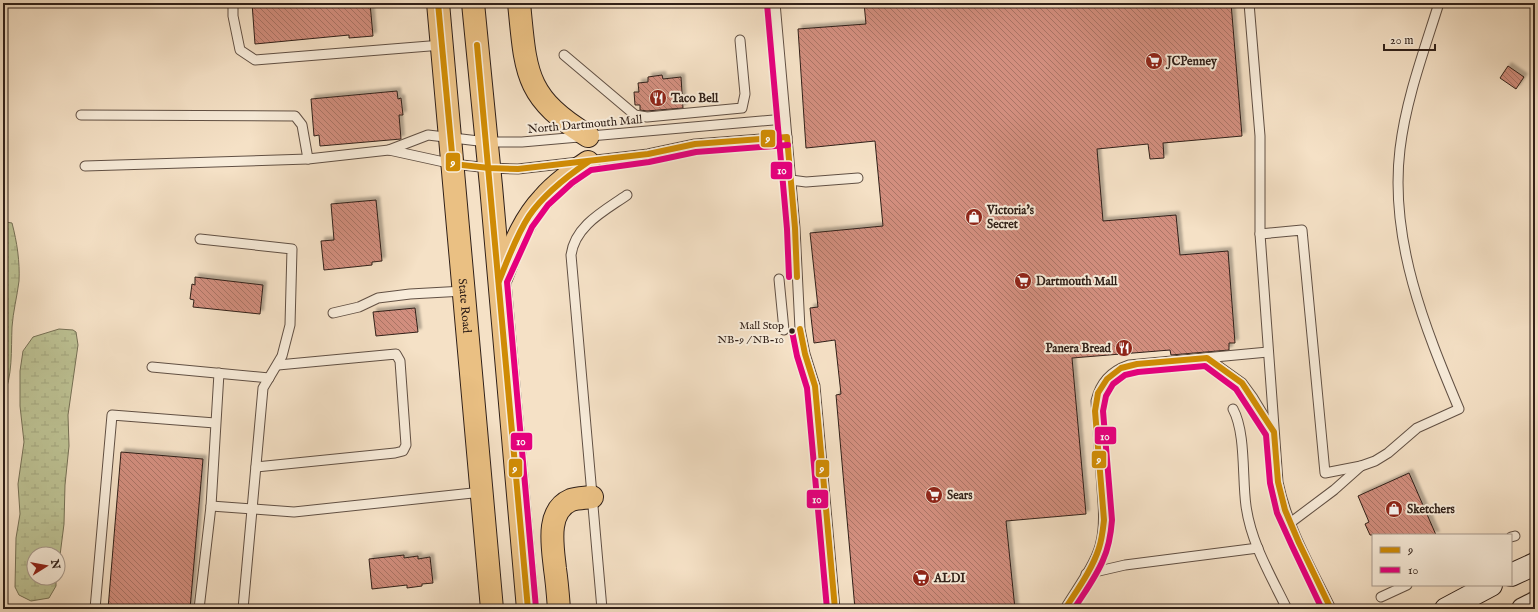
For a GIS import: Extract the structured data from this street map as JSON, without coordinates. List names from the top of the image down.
{
  "streets": {
    "main road": ["State Road"],
    "lane": ["North Dartmouth Mall"]
  },
  "crossings": [
    ["North Dartmouth Mall", "State Road"]
  ],
  "places": {
    "supermarket": [
      "JCPenney",
      "Dartmouth Mall",
      "Sears",
      "ALDI"
    ],
    "restaurant": ["Taco Bell", "Panera Bread"],
    "shop": ["Victoria's Secret", "Sketchers"],
    "other": ["Mall Stop NB-9 / NB-10"]
  },
  "lines": ["transit line 9", "transit line 10"],
  "legend": ["9", "10"],
  "scale_bar": "20 m",
  "north": "right"
}
